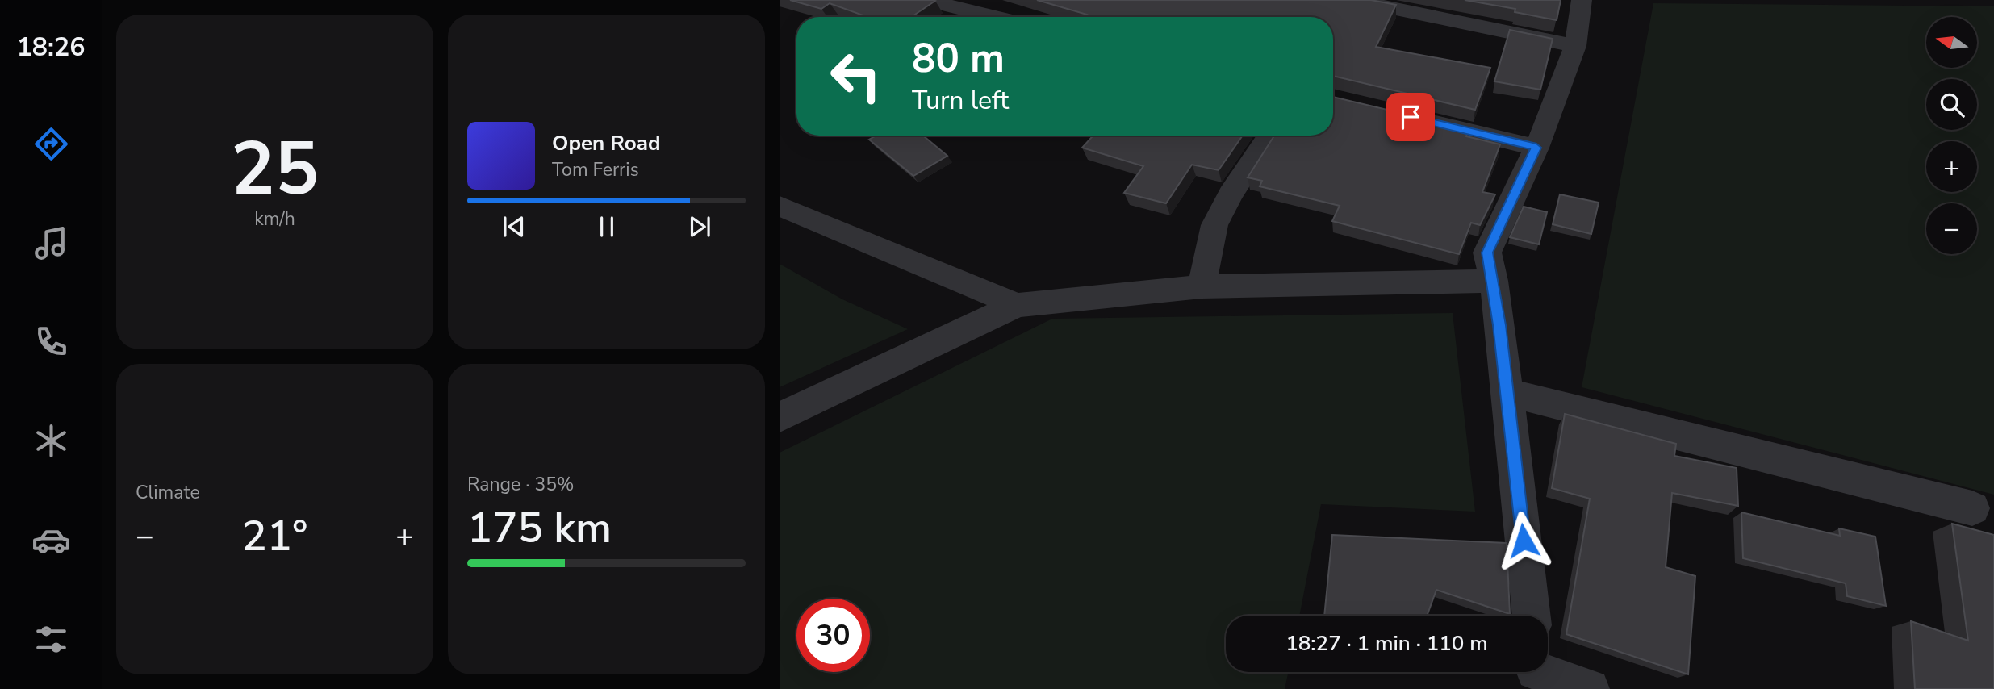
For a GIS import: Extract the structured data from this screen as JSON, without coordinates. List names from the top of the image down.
{
  "north": "left",
  "page": {
    "tabs": "18:26",
    "tile": [
      ["25", "km/h"],
      "Climate",
      ["Range · 35%", "175 km"]
    ],
    "map_buttons": ["+", "−"],
    "turn": ["80 m", "Turn left"],
    "song": ["Open Road", "Tom Ferris"],
    "heat": ["−", "21°", "+"],
    "limit": "30",
    "trip": "18:27 · 1 min · 110 m"
  }
}
